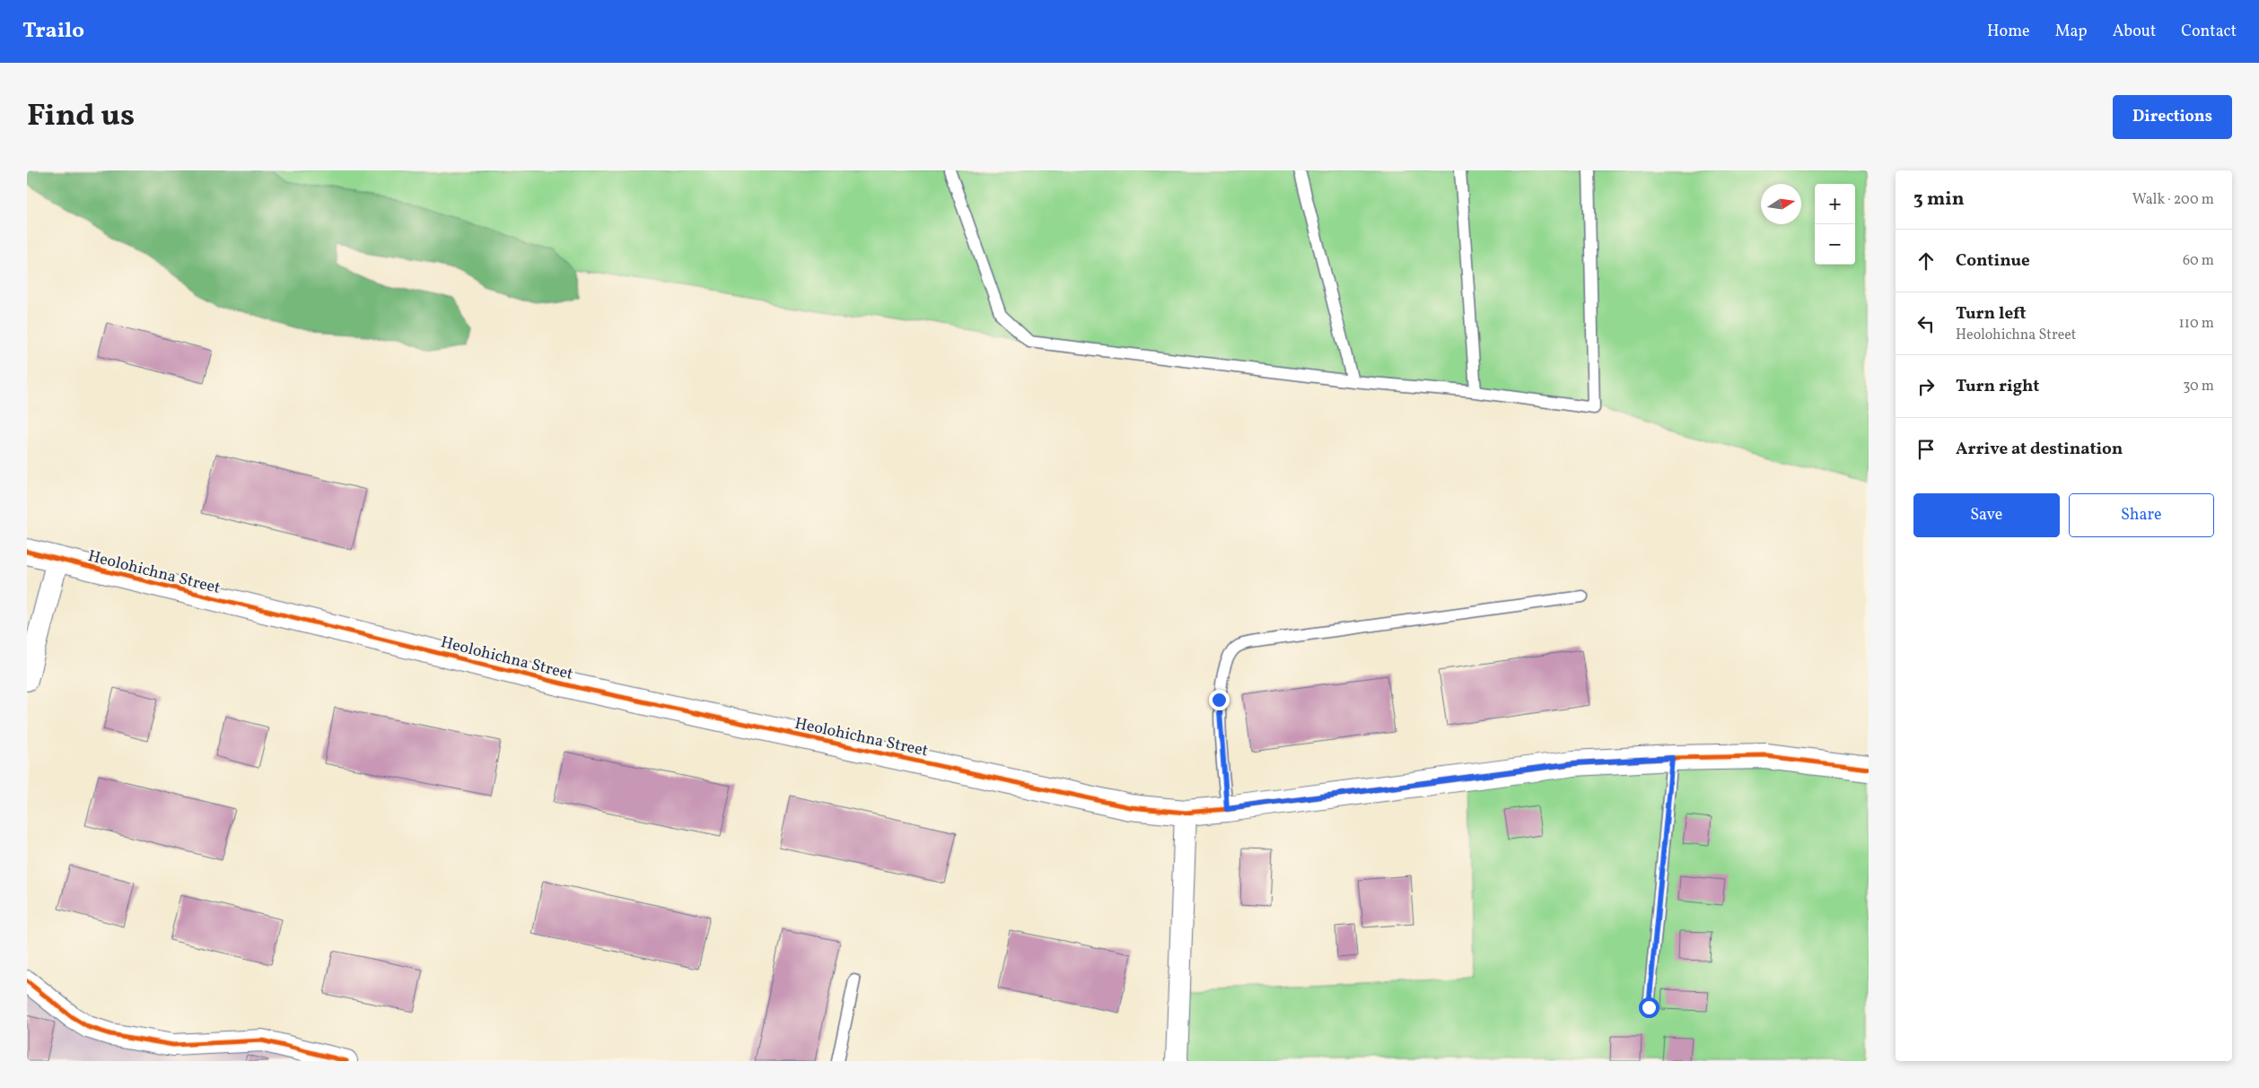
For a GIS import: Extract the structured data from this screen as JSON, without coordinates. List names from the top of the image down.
{
  "streets": {
    "street": ["Heolohichna Street"]
  },
  "north": "right",
  "page": {
    "header": "Trailo",
    "nav": [
      "Home",
      "Map",
      "About",
      "Contact"
    ],
    "title": "Find us",
    "buttons": [
      "Directions",
      ["Save", "Share"]
    ],
    "heading": ["3 min", "Walk · 200 m"],
    "map_buttons": ["+", "−"],
    "list": [
      ["Continue", "60 m"],
      ["Turn left", "Heolohichna Street", "110 m"],
      ["Turn right", "30 m"],
      "Arrive at destination"
    ]
  }
}
